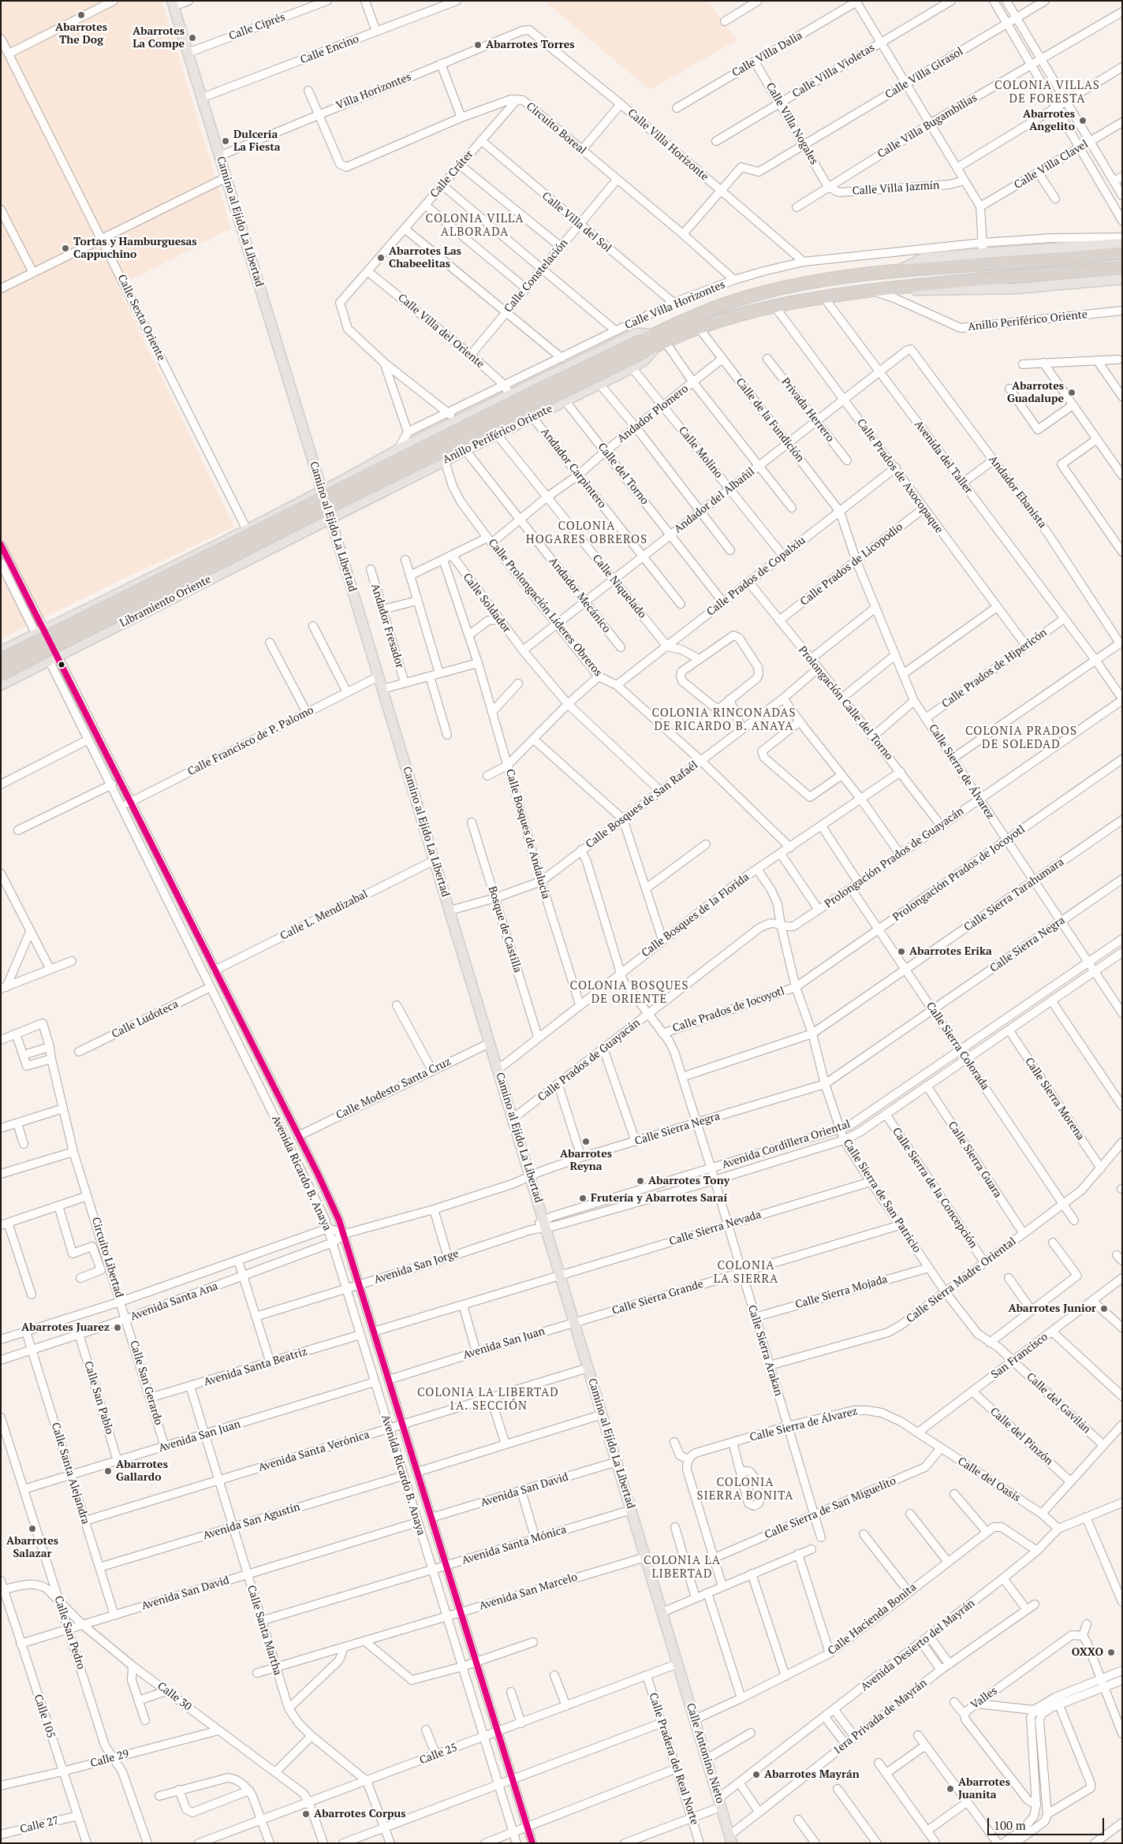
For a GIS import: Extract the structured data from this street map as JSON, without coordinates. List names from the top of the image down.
{
  "streets": {
    "highway": ["Anillo Periférico Oriente", "Libramiento Oriente"],
    "main road": ["Camino al Ejido La Libertad", "Calle Antonino Nieto"],
    "street": [
      "Calle Ciprés",
      "Calle Encino",
      "Calle Villa Dalia",
      "Calle Villa Violetas",
      "Calle Villa Girasol",
      "Villa Horizontes",
      "Calle Villa Nogales",
      "Calle Villa Bugambilias",
      "Circuito Boreal",
      "Calle Villa Horizonte",
      "Calle Villa Clavel",
      "Calle Cráter",
      "Calle Villa Jazmín",
      "Calle Villa del Sol",
      "Calle Constelación",
      "Calle Villa Horizontes",
      "Calle Sexta Oriente",
      "Calle Villa del Oriente",
      "Privada Herrero",
      "Andador Plomero",
      "Calle de la Fundición",
      "Calle Molino",
      "Avenida del Taller",
      "Andador Carpintero",
      "Calle del Torno",
      "Calle Prados de Axocopaque",
      "Andador Ebanista",
      "Andador del Albañil",
      "Calle Prados de Licopodio",
      "Calle Prados de Copalxiu",
      "Calle Niquelado",
      "Andador Mecánico",
      "Calle Soldador",
      "Calle Prolongación Líderes Obreros",
      "Andador Fresador",
      "Calle Prados de Hipericón",
      "Prolongación Calle del Torno",
      "Calle Francisco de P. Palomo",
      "Calle Sierra de Álvarez",
      "Calle Bosques de San Rafaél",
      "Calle Bosques de Andalucía",
      "Prolongación Prados de Guayacán",
      "Prolongación Prados de Jocoyotl",
      "Calle Sierra Tarahumara",
      "Calle L. Mendizabal",
      "Calle Bosques de la Florida",
      "Bosque de Castilla",
      "Calle Sierra Negra",
      "Calle Prados de Jocoyotl",
      "Calle Ludoteca",
      "Calle Sierra Colorada",
      "Calle Prados de Guayacán",
      "Calle Modesto Santa Cruz",
      "Calle Sierra Morena",
      "Avenida Cordillera Oriental",
      "Calle Sierra Guara",
      "Avenida Ricardo B. Anaya",
      "Calle Sierra de la Concepción",
      "Calle Sierra de San Patricio",
      "Calle Sierra Nevada",
      "Circuito Libertad",
      "Avenida San Jorge",
      "Calle Sierra Madre Oriental",
      "Calle Sierra Mojada",
      "Calle Sierra Grande",
      "Avenida Santa Ana",
      "Avenida San Juan",
      "Calle Sierra Arakan",
      "San Francisco",
      "Avenida Santa Beatriz",
      "Calle San Gerardo",
      "Calle San Pablo",
      "Calle del Gavilán",
      "Calle del Pinzón",
      "Avenida Santa Verónica",
      "Calle Santa Alejandra",
      "Calle del Oasis",
      "Avenida San David",
      "Calle Sierra de San Miguelito",
      "Avenida San Agustín",
      "Avenida Santa Mónica",
      "Avenida San Marcelo",
      "Calle Hacienda Bonita",
      "Calle Santa Martha",
      "Calle San Pedro",
      "Avenida Desierto del Mayrán",
      "Calle 30",
      "Valles",
      "Calle 105",
      "1era Privada de Mayrán",
      "Calle 25",
      "Calle 29",
      "Calle Pradera del Real Norte",
      "Calle 27"
    ]
  },
  "crossings": [
    ["Calle Ciprés", "Camino al Ejido La Libertad"],
    ["Calle Encino", "Camino al Ejido La Libertad"],
    ["Calle Villa Dalia", "Calle Villa Nogales"],
    ["Calle Villa Violetas", "Calle Villa Nogales"],
    ["Calle Villa Girasol", "Calle Villa Nogales"],
    ["Calle Villa Girasol", "Calle Villa Horizonte"],
    ["Villa Horizontes", "Circuito Boreal"],
    ["Villa Horizontes", "Calle Villa Horizonte"],
    ["Villa Horizontes", "Camino al Ejido La Libertad"],
    ["Calle Villa Nogales", "Calle Villa Bugambilias"],
    ["Calle Villa Nogales", "Calle Villa Jazmín"],
    ["Calle Villa Bugambilias", "Calle Villa Jazmín"],
    ["Circuito Boreal", "Calle Cráter"],
    ["Circuito Boreal", "Calle Constelación"],
    ["Circuito Boreal", "Calle Villa Horizontes"],
    ["Calle Villa Horizonte", "Calle Villa Horizontes"],
    ["Calle Cráter", "Calle Villa del Sol"],
    ["Calle Cráter", "Calle Villa del Oriente"],
    ["Camino al Ejido La Libertad", "Anillo Periférico Oriente"],
    ["Camino al Ejido La Libertad", "Libramiento Oriente"],
    ["Camino al Ejido La Libertad", "Calle Francisco de P. Palomo"],
    ["Camino al Ejido La Libertad", "Calle Bosques de San Rafaél"],
    ["Camino al Ejido La Libertad", "Calle L. Mendizabal"],
    ["Camino al Ejido La Libertad", "Calle Bosques de la Florida"],
    ["Camino al Ejido La Libertad", "Calle Sierra Negra"],
    ["Camino al Ejido La Libertad", "Calle Prados de Guayacán"],
    ["Camino al Ejido La Libertad", "Calle Modesto Santa Cruz"],
    ["Camino al Ejido La Libertad", "Avenida Cordillera Oriental"],
    ["Camino al Ejido La Libertad", "Calle Sierra Nevada"],
    ["Camino al Ejido La Libertad", "Avenida San Jorge"],
    ["Camino al Ejido La Libertad", "Calle Sierra Grande"],
    ["Camino al Ejido La Libertad", "Avenida Santa Ana"],
    ["Camino al Ejido La Libertad", "Avenida San Juan"],
    ["Camino al Ejido La Libertad", "Avenida Santa Verónica"],
    ["Camino al Ejido La Libertad", "Avenida San David"],
    ["Camino al Ejido La Libertad", "Avenida Santa Mónica"],
    ["Camino al Ejido La Libertad", "Avenida San Marcelo"],
    ["Camino al Ejido La Libertad", "Calle Antonino Nieto"],
    ["Camino al Ejido La Libertad", "Calle 25"],
    ["Calle Villa del Sol", "Calle Constelación"],
    ["Calle Villa del Sol", "Calle Villa Horizontes"],
    ["Calle Constelación", "Calle Villa del Oriente"],
    ["Calle Villa Horizontes", "Anillo Periférico Oriente"],
    ["Calle Villa Horizontes", "Calle Villa del Oriente"],
    ["Calle Sexta Oriente", "Libramiento Oriente"],
    ["Anillo Periférico Oriente", "Calle Villa del Oriente"],
    ["Anillo Periférico Oriente", "Calle de la Fundición"],
    ["Anillo Periférico Oriente", "Calle Molino"],
    ["Anillo Periférico Oriente", "Avenida del Taller"],
    ["Anillo Periférico Oriente", "Andador Carpintero"],
    ["Anillo Periférico Oriente", "Calle del Torno"],
    ["Anillo Periférico Oriente", "Calle Prados de Axocopaque"],
    ["Anillo Periférico Oriente", "Calle Niquelado"],
    ["Anillo Periférico Oriente", "Andador Mecánico"],
    ["Anillo Periférico Oriente", "Libramiento Oriente"],
    ["Anillo Periférico Oriente", "Calle Prolongación Líderes Obreros"],
    ["Privada Herrero", "Andador del Albañil"],
    ["Andador Plomero", "Calle de la Fundición"],
    ["Andador Plomero", "Calle Molino"],
    ["Andador Plomero", "Andador Carpintero"],
    ["Andador Plomero", "Calle del Torno"],
    ["Andador Plomero", "Calle Niquelado"],
    ["Andador Plomero", "Andador Mecánico"],
    ["Andador Plomero", "Calle Soldador"],
    ["Andador Plomero", "Calle Prolongación Líderes Obreros"],
    ["Andador Plomero", "Calle Bosques de Andalucía"],
    ["Calle de la Fundición", "Andador del Albañil"],
    ["Calle de la Fundición", "Calle Prados de Copalxiu"],
    ["Calle de la Fundición", "Calle Sierra de Álvarez"],
    ["Calle Molino", "Andador del Albañil"],
    ["Calle Molino", "Calle Prados de Copalxiu"],
    ["Avenida del Taller", "Andador del Albañil"],
    ["Avenida del Taller", "Calle Prados de Hipericón"],
    ["Avenida del Taller", "Prolongación Prados de Guayacán"],
    ["Andador Carpintero", "Andador del Albañil"],
    ["Calle del Torno", "Andador del Albañil"],
    ["Calle del Torno", "Calle Prados de Copalxiu"],
    ["Calle Prados de Axocopaque", "Andador del Albañil"],
    ["Calle Prados de Axocopaque", "Calle Prados de Licopodio"],
    ["Calle Prados de Axocopaque", "Calle Prados de Copalxiu"],
    ["Calle Prados de Axocopaque", "Calle Prados de Hipericón"],
    ["Andador Ebanista", "Andador del Albañil"],
    ["Andador del Albañil", "Calle Niquelado"],
    ["Andador del Albañil", "Andador Mecánico"],
    ["Andador del Albañil", "Calle Soldador"],
    ["Andador del Albañil", "Calle Prolongación Líderes Obreros"],
    ["Calle Prados de Licopodio", "Prolongación Calle del Torno"],
    ["Calle Prados de Licopodio", "Calle Sierra de Álvarez"],
    ["Calle Prados de Copalxiu", "Calle Niquelado"],
    ["Calle Prados de Copalxiu", "Calle Prolongación Líderes Obreros"],
    ["Calle Prados de Copalxiu", "Prolongación Calle del Torno"],
    ["Calle Prados de Copalxiu", "Calle Sierra de Álvarez"],
    ["Libramiento Oriente", "Avenida Ricardo B. Anaya"],
    ["Calle Soldador", "Calle Bosques de San Rafaél"],
    ["Calle Prolongación Líderes Obreros", "Calle Bosques de San Rafaél"],
    ["Calle Prolongación Líderes Obreros", "Calle Bosques de la Florida"],
    ["Calle Prados de Hipericón", "Calle Sierra de Álvarez"],
    ["Prolongación Calle del Torno", "Calle Bosques de San Rafaél"],
    ["Prolongación Calle del Torno", "Prolongación Prados de Guayacán"],
    ["Prolongación Calle del Torno", "Calle Bosques de la Florida"],
    ["Calle Francisco de P. Palomo", "Avenida Ricardo B. Anaya"],
    ["Calle Sierra de Álvarez", "Prolongación Prados de Guayacán"],
    ["Calle Sierra de Álvarez", "Prolongación Prados de Jocoyotl"],
    ["Calle Sierra de Álvarez", "Calle Sierra Tarahumara"],
    ["Calle Sierra de Álvarez", "Calle Sierra Negra"],
    ["Calle Sierra de Álvarez", "Avenida Cordillera Oriental"],
    ["Calle Sierra de Álvarez", "Calle Sierra Arakan"],
    ["Calle Sierra de Álvarez", "San Francisco"],
    ["Calle Sierra de Álvarez", "Calle del Oasis"],
    ["Calle Bosques de San Rafaél", "Calle Bosques de Andalucía"],
    ["Calle Bosques de San Rafaél", "Bosque de Castilla"],
    ["Calle Bosques de San Rafaél", "Calle Sierra Arakan"],
    ["Calle Bosques de Andalucía", "Calle Bosques de la Florida"],
    ["Prolongación Prados de Guayacán", "Calle Sierra Colorada"],
    ["Prolongación Prados de Guayacán", "Calle Prados de Guayacán"],
    ["Prolongación Prados de Guayacán", "Calle Sierra de San Patricio"],
    ["Prolongación Prados de Jocoyotl", "Calle Prados de Jocoyotl"],
    ["Prolongación Prados de Jocoyotl", "Calle Sierra Colorada"],
    ["Prolongación Prados de Jocoyotl", "Calle Sierra de San Patricio"],
    ["Calle Sierra Tarahumara", "Calle Sierra Colorada"],
    ["Calle Sierra Tarahumara", "Calle Sierra de San Patricio"],
    ["Calle L. Mendizabal", "Avenida Ricardo B. Anaya"],
    ["Calle Bosques de la Florida", "Bosque de Castilla"],
    ["Calle Bosques de la Florida", "Calle Sierra de San Patricio"],
    ["Calle Bosques de la Florida", "Calle Sierra Arakan"],
    ["Calle Sierra Negra", "Calle Sierra Colorada"],
    ["Calle Sierra Negra", "Calle Sierra de San Patricio"],
    ["Calle Sierra Negra", "Avenida Santa Ana"],
    ["Calle Sierra Negra", "Calle Sierra Arakan"],
    ["Calle Prados de Jocoyotl", "Calle Sierra de San Patricio"],
    ["Calle Prados de Jocoyotl", "Calle Sierra Arakan"],
    ["Calle Ludoteca", "Avenida Ricardo B. Anaya"],
    ["Calle Sierra Colorada", "Avenida Cordillera Oriental"],
    ["Calle Sierra Colorada", "Calle Sierra Madre Oriental"],
    ["Calle Prados de Guayacán", "Calle Sierra de San Patricio"],
    ["Calle Prados de Guayacán", "Calle Sierra Arakan"],
    ["Calle Modesto Santa Cruz", "Avenida Ricardo B. Anaya"],
    ["Calle Sierra Morena", "Avenida Cordillera Oriental"],
    ["Calle Sierra Morena", "Calle Sierra Madre Oriental"],
    ["Avenida Cordillera Oriental", "Calle Sierra Guara"],
    ["Avenida Cordillera Oriental", "Calle Sierra de la Concepción"],
    ["Avenida Cordillera Oriental", "Calle Sierra de San Patricio"],
    ["Avenida Cordillera Oriental", "Avenida San Jorge"],
    ["Avenida Cordillera Oriental", "Calle Sierra Arakan"],
    ["Calle Sierra Guara", "Calle Sierra Madre Oriental"],
    ["Avenida Ricardo B. Anaya", "Avenida San Jorge"],
    ["Avenida Ricardo B. Anaya", "Avenida Santa Ana"],
    ["Avenida Ricardo B. Anaya", "Avenida San Juan"],
    ["Avenida Ricardo B. Anaya", "Avenida Santa Beatriz"],
    ["Avenida Ricardo B. Anaya", "Avenida Santa Verónica"],
    ["Avenida Ricardo B. Anaya", "Avenida San David"],
    ["Avenida Ricardo B. Anaya", "Avenida San Agustín"],
    ["Avenida Ricardo B. Anaya", "Avenida Santa Mónica"],
    ["Avenida Ricardo B. Anaya", "Avenida San Marcelo"],
    ["Avenida Ricardo B. Anaya", "Calle 25"],
    ["Calle Sierra de la Concepción", "Calle Sierra Madre Oriental"],
    ["Calle Sierra de San Patricio", "Calle Sierra Nevada"],
    ["Calle Sierra de San Patricio", "Calle Sierra Madre Oriental"],
    ["Calle Sierra de San Patricio", "Calle Sierra Mojada"],
    ["Calle Sierra de San Patricio", "Calle Sierra Grande"],
    ["Calle Sierra de San Patricio", "San Francisco"],
    ["Calle Sierra de San Patricio", "Calle del Gavilán"],
    ["Calle Sierra Nevada", "Calle Sierra Arakan"],
    ["Circuito Libertad", "Avenida Santa Ana"],
    ["Circuito Libertad", "Calle San Gerardo"],
    ["Calle Sierra Madre Oriental", "Calle Sierra Arakan"],
    ["Calle Sierra Mojada", "Calle Sierra Arakan"],
    ["Calle Sierra Grande", "Avenida San Juan"],
    ["Calle Sierra Grande", "Calle Sierra Arakan"],
    ["Avenida Santa Ana", "Calle San Gerardo"],
    ["Avenida Santa Ana", "Calle San Pablo"],
    ["Avenida Santa Ana", "Calle Santa Alejandra"],
    ["Avenida San Juan", "Calle San Gerardo"],
    ["Avenida San Juan", "Calle San Pablo"],
    ["Avenida San Juan", "Calle Santa Alejandra"],
    ["Avenida San Juan", "Calle Santa Martha"],
    ["Avenida San Juan", "Calle San Pedro"],
    ["Calle Sierra Arakan", "Calle Sierra de San Miguelito"],
    ["San Francisco", "Calle del Gavilán"],
    ["San Francisco", "Calle del Pinzón"],
    ["San Francisco", "Calle del Oasis"],
    ["Avenida Santa Beatriz", "Calle San Gerardo"],
    ["Avenida Santa Beatriz", "Calle Santa Martha"],
    ["Avenida Santa Verónica", "Calle Santa Alejandra"],
    ["Avenida Santa Verónica", "Calle Santa Martha"],
    ["Calle Santa Alejandra", "Avenida San David"],
    ["Calle Santa Alejandra", "Avenida San Agustín"],
    ["Calle del Oasis", "Calle Sierra de San Miguelito"],
    ["Calle del Oasis", "Avenida Desierto del Mayrán"],
    ["Avenida San David", "Calle Santa Martha"],
    ["Avenida San David", "Calle San Pedro"],
    ["Avenida San David", "Calle 30"],
    ["Avenida San David", "Calle 105"],
    ["Avenida San Agustín", "Calle Santa Martha"],
    ["Avenida Santa Mónica", "Calle Santa Martha"],
    ["Avenida San Marcelo", "Calle Santa Martha"],
    ["Calle Hacienda Bonita", "Avenida Desierto del Mayrán"],
    ["Calle Hacienda Bonita", "Calle Antonino Nieto"],
    ["Calle Santa Martha", "Calle 25"],
    ["Calle San Pedro", "Calle 30"],
    ["Calle San Pedro", "Calle 29"],
    ["Avenida Desierto del Mayrán", "Calle Antonino Nieto"],
    ["Avenida Desierto del Mayrán", "Calle Pradera del Real Norte"],
    ["Calle 30", "Calle 105"],
    ["Calle 30", "Calle 25"],
    ["Calle 30", "Calle 29"],
    ["Calle 105", "Calle 29"],
    ["Calle 105", "Calle 27"],
    ["1era Privada de Mayrán", "Calle Antonino Nieto"],
    ["Calle Antonino Nieto", "Calle 25"],
    ["Calle 25", "Calle Pradera del Real Norte"]
  ],
  "districts": [
    "COLONIA VILLAS DE FORESTA",
    "COLONIA VILLA ALBORADA",
    "COLONIA HOGARES OBREROS",
    "COLONIA RINCONADAS DE RICARDO B. ANAYA",
    "COLONIA PRADOS DE SOLEDAD",
    "COLONIA BOSQUES DE ORIENTE",
    "COLONIA LA SIERRA",
    "COLONIA LA LIBERTAD 1A. SECCIÓN",
    "COLONIA SIERRA BONITA",
    "COLONIA LA LIBERTAD"
  ],
  "places": [
    "Abarrotes The Dog",
    "Abarrotes La Compe",
    "Abarrotes Torres",
    "Abarrotes Angelito",
    "Dulceria La Fiesta",
    "Tortas y Hamburguesas Cappuchino",
    "Abarrotes Las Chabeelitas",
    "Abarrotes Guadalupe",
    "Abarrotes Erika",
    "Abarrotes Reyna",
    "Abarrotes Tony",
    "Frutería y Abarrotes Saraí",
    "Abarrotes Junior",
    "Abarrotes Juarez",
    "Abarrotes Gallardo",
    "Abarrotes Salazar",
    "OXXO",
    "Abarrotes Mayrán",
    "Abarrotes Juanita",
    "Abarrotes Corpus"
  ],
  "scale_bar": "100 m"
}
